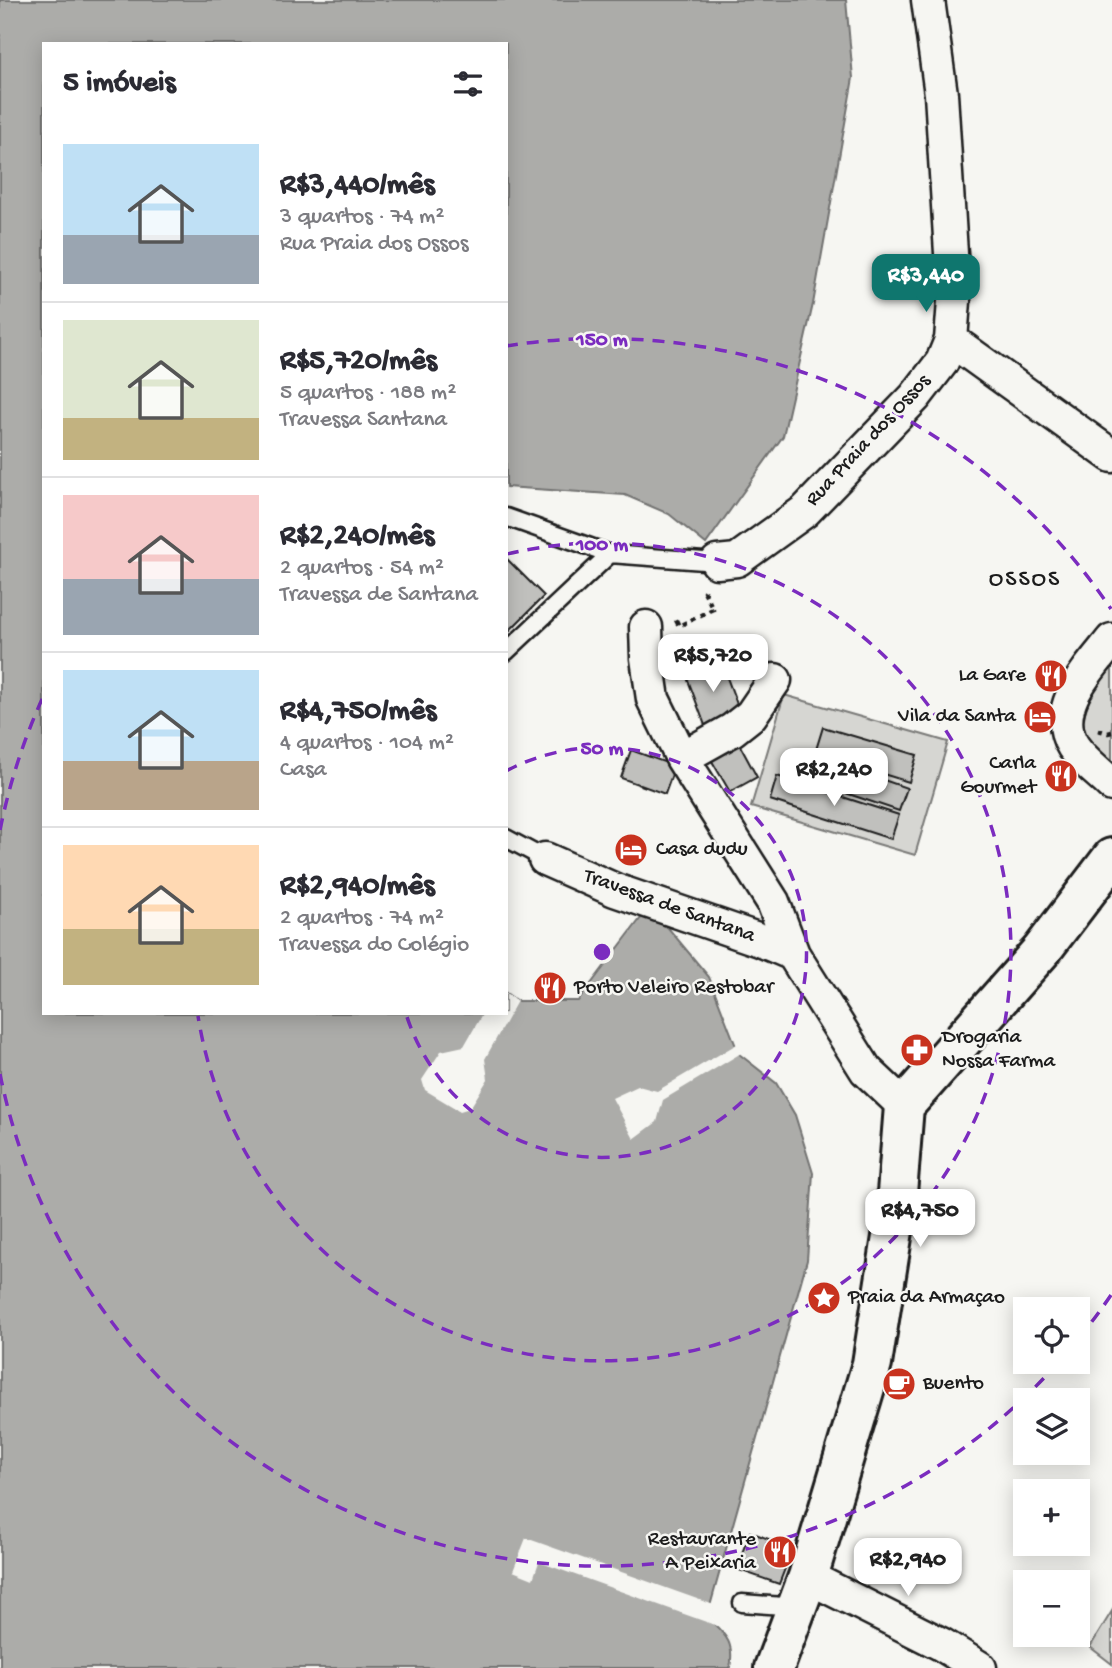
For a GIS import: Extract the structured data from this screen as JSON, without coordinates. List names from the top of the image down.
{
  "streets": {
    "street": ["Rua Praia dos Ossos", "Travessa de Santana"]
  },
  "districts": ["OSSOS"],
  "places": {
    "restaurant": [
      "La Gare",
      "Carla Gourmet",
      "Porto Veleiro Restobar",
      "Restaurante A Peixaria"
    ],
    "hotel": ["Vila da Santa", "Casa dudu"],
    "pharmacy": ["Drogaria Nossa Farma"],
    "place": ["Praia da Armaçao"],
    "cafe": ["Buento"]
  },
  "page": {
    "heading": "5 imóveis",
    "list": [
      {
        "name": "R$3,440/mês",
        "note": "3 quartos · 74 m² · Rua Praia dos Ossos"
      },
      {
        "name": "R$5,720/mês",
        "note": "5 quartos · 188 m² · Travessa Santana"
      },
      {
        "name": "R$2,240/mês",
        "note": "2 quartos · 54 m² · Travessa de Santana"
      },
      {
        "name": "R$4,750/mês",
        "note": "4 quartos · 104 m² · Casa"
      },
      {
        "name": "R$2,940/mês",
        "note": "2 quartos · 74 m² · Travessa do Colégio"
      }
    ],
    "price": [
      "R$3,440",
      "R$5,720",
      "R$2,240",
      "R$4,750",
      "R$2,940"
    ],
    "map_buttons": ["+", "−"]
  },
  "rings": ["150 m", "100 m", "50 m"]
}
